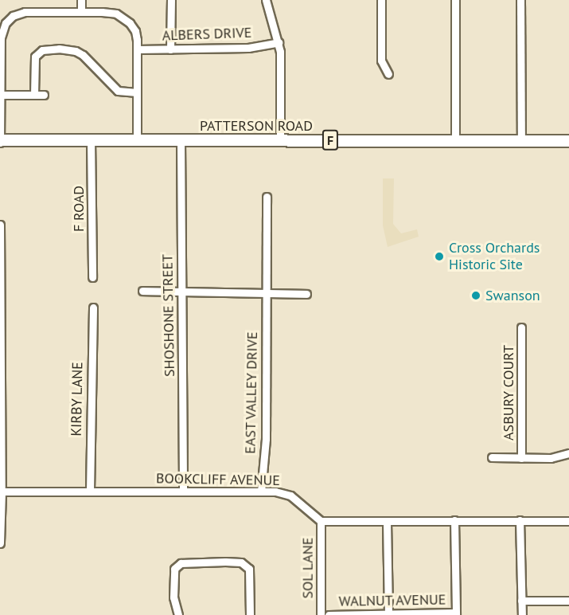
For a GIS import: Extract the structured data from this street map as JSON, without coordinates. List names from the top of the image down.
{
  "streets": {
    "main road": ["PATTERSON ROAD", "F"],
    "street": [
      "ALBERS DRIVE",
      "F ROAD",
      "SHOSHONE STREET",
      "EAST VALLEY DRIVE",
      "ASBURY COURT",
      "KIRBY LANE",
      "BOOKCLIFF AVENUE",
      "SOL LANE",
      "WALNUT AVENUE"
    ]
  },
  "crossings": [
    ["PATTERSON ROAD", "F ROAD"],
    ["PATTERSON ROAD", "SHOSHONE STREET"],
    ["SHOSHONE STREET", "BOOKCLIFF AVENUE"],
    ["EAST VALLEY DRIVE", "BOOKCLIFF AVENUE"],
    ["KIRBY LANE", "BOOKCLIFF AVENUE"],
    ["BOOKCLIFF AVENUE", "SOL LANE"]
  ],
  "places": ["Cross Orchards Historic Site", "Swanson"]
}
